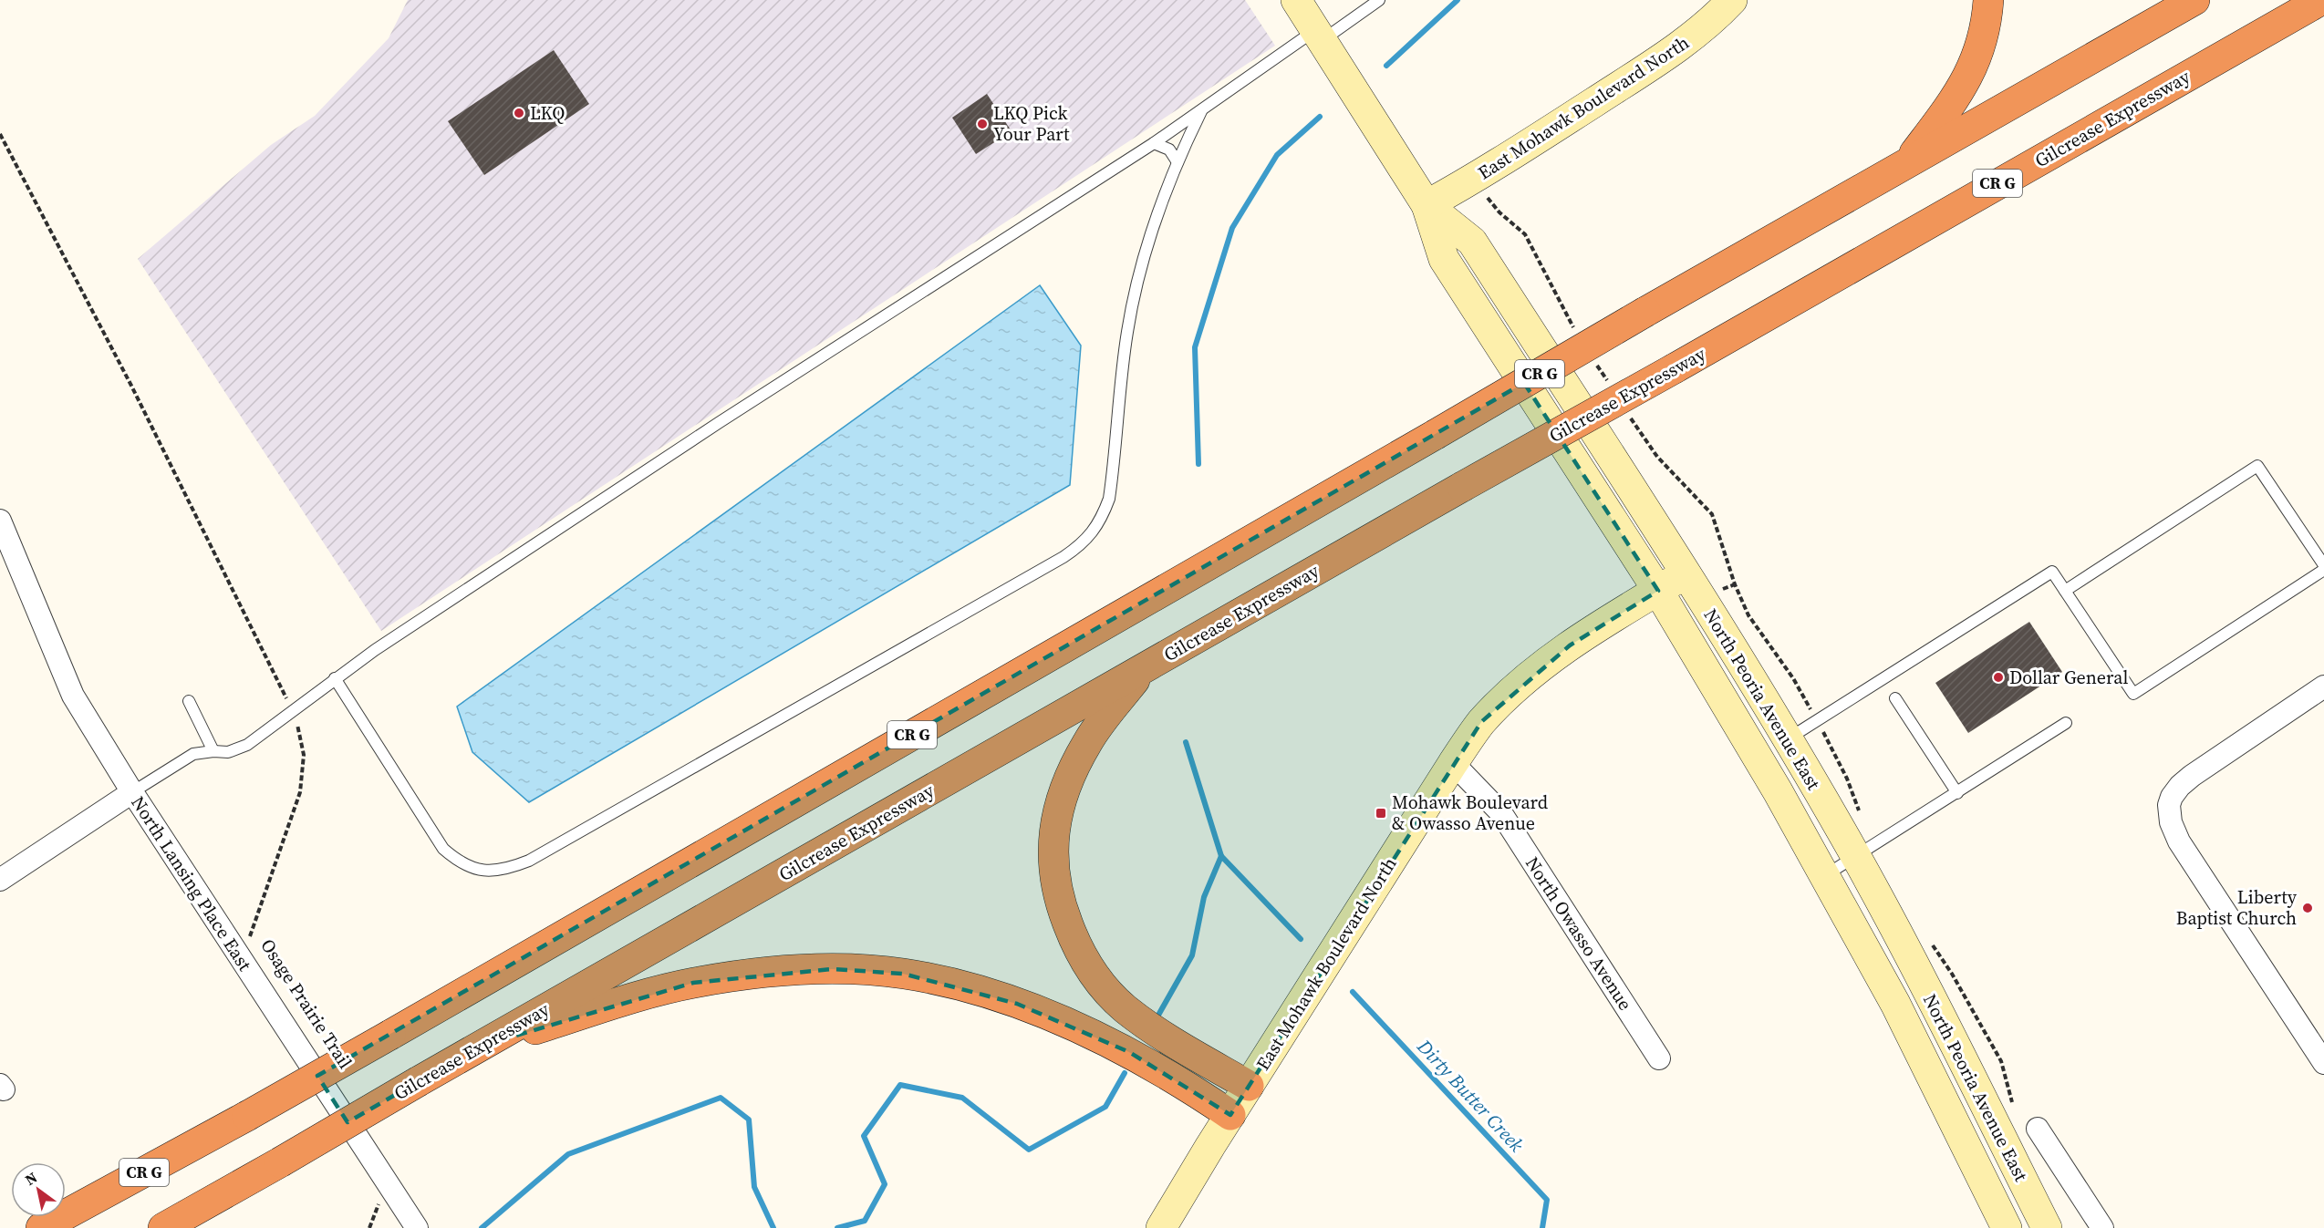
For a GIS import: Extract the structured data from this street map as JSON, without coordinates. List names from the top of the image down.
{
  "streets": {
    "highway": ["Gilcrease Expressway", "CR G"],
    "main road": ["East Mohawk Boulevard North", "North Peoria Avenue East"],
    "street": ["North Lansing Place East", "North Owasso Avenue"],
    "path": ["Osage Prairie Trail"]
  },
  "crossings": [
    ["East Mohawk Boulevard North", "North Peoria Avenue East"],
    ["East Mohawk Boulevard North", "North Owasso Avenue"]
  ],
  "water": ["Dirty Butter Creek"],
  "places": {
    "other": [
      "LKQ",
      "LKQ Pick Your Part",
      "Dollar General",
      "Liberty Baptist Church"
    ],
    "transit": ["Mohawk Boulevard & Owasso Avenue"]
  },
  "north": "top left"
}
